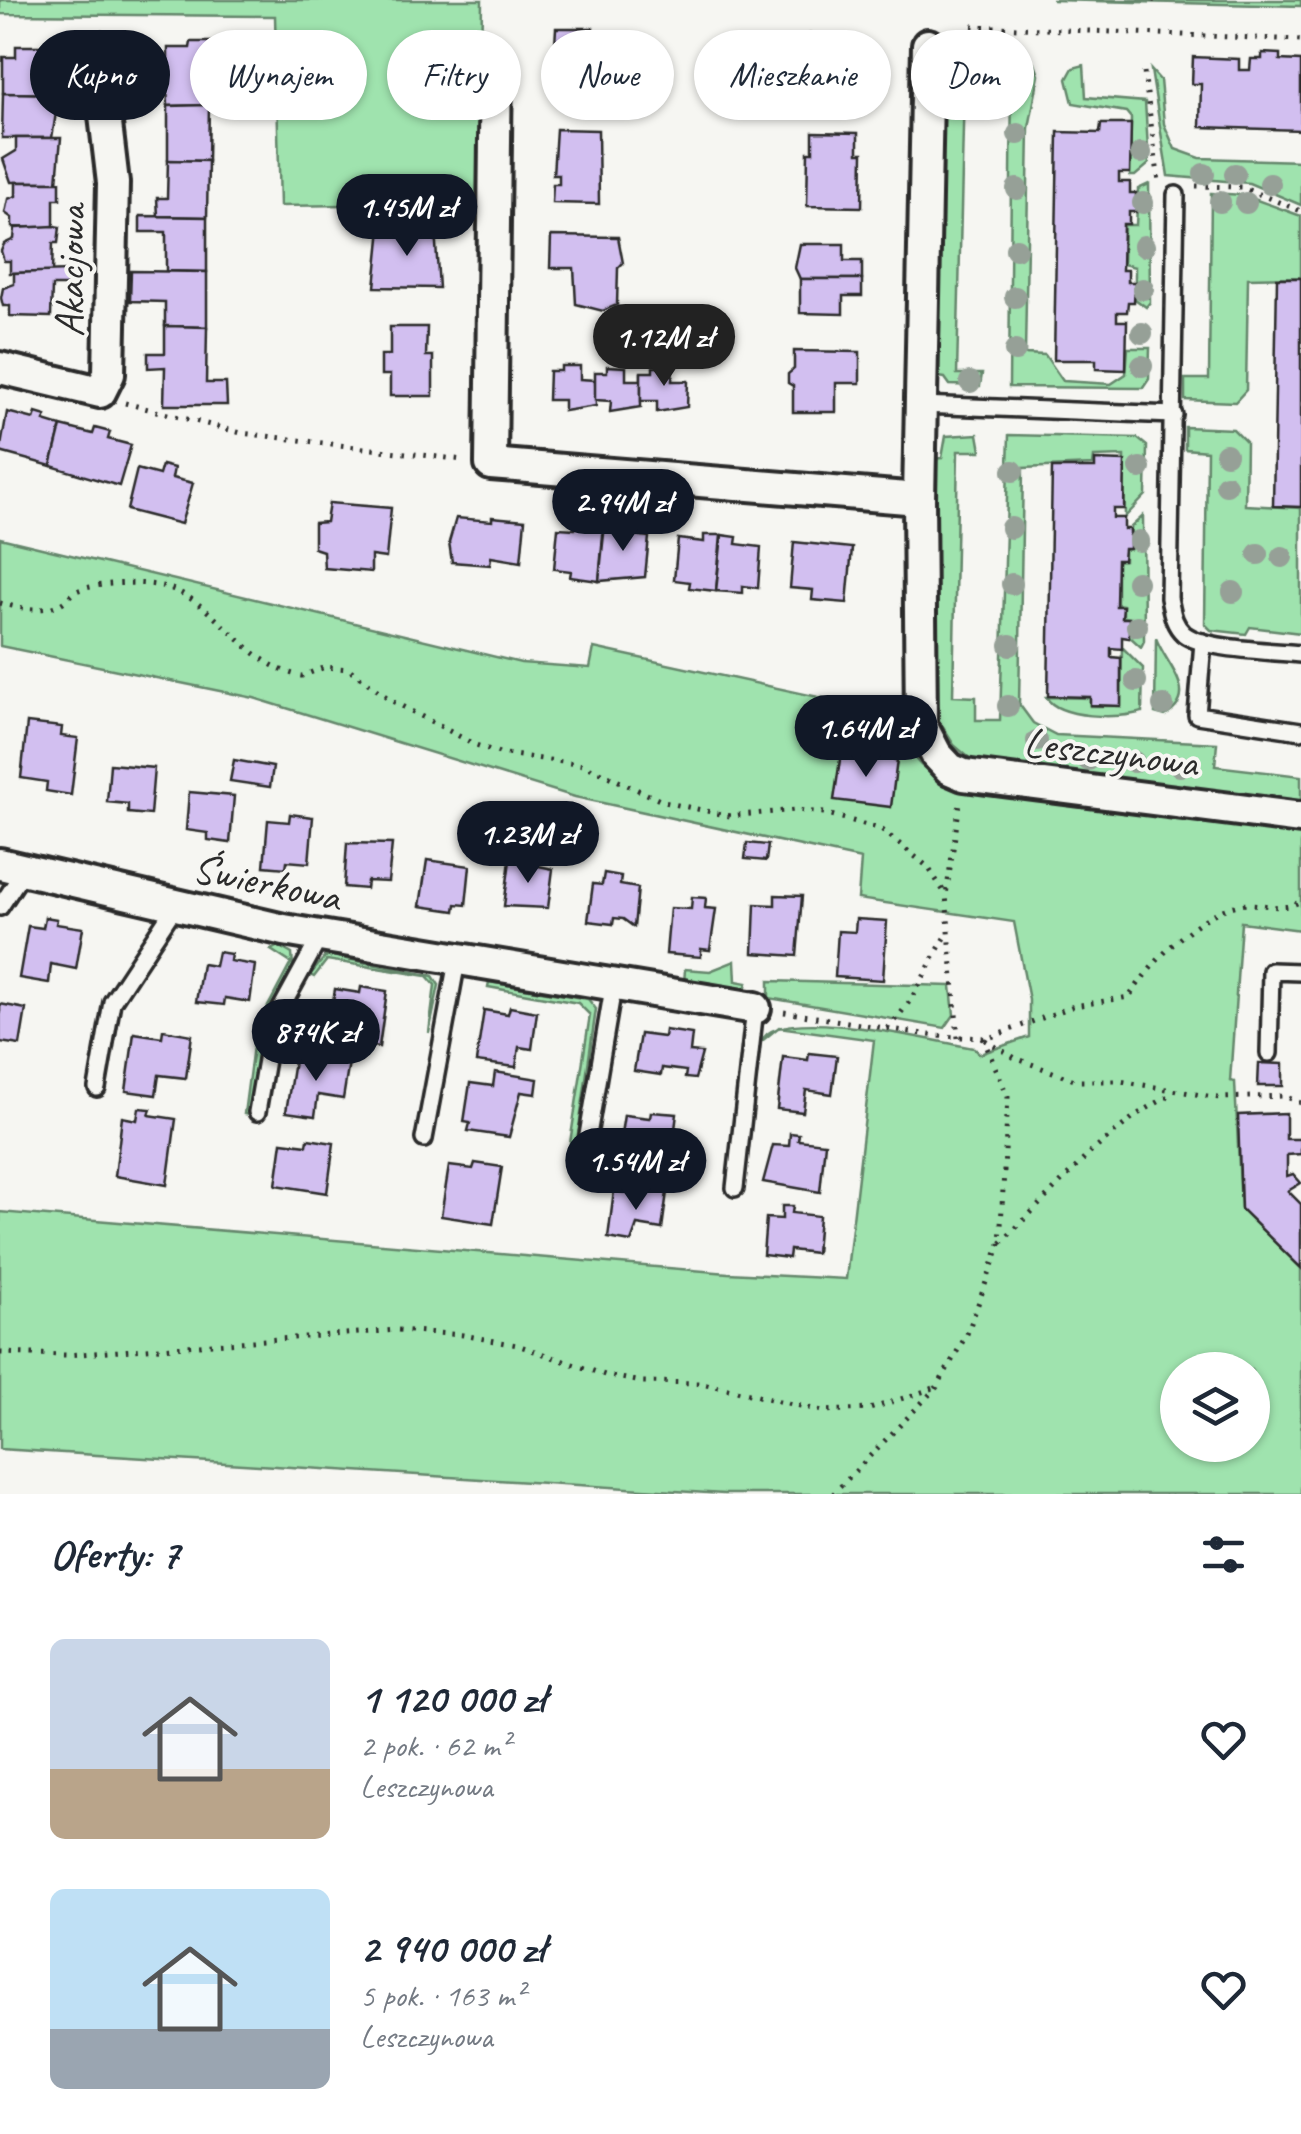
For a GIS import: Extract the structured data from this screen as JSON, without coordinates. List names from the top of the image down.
{
  "streets": {
    "street": ["Akacjowa", "Leszczynowa", "Świerkowa"]
  },
  "page": {
    "chip": [
      "Kupno",
      "Wynajem",
      "Filtry",
      "Nowe",
      "Mieszkanie",
      "Dom"
    ],
    "price": [
      "1.45M zł",
      "1.12M zł",
      "2.94M zł",
      "1.64M zł",
      "1.23M zł",
      "874K zł",
      "1.54M zł"
    ],
    "heading": "Oferty: 7",
    "list": [
      {
        "name": "1 120 000 zł",
        "note": "2 pok. · 62 m² · Leszczynowa"
      },
      {
        "name": "2 940 000 zł",
        "note": "5 pok. · 163 m² · Leszczynowa"
      }
    ]
  }
}
